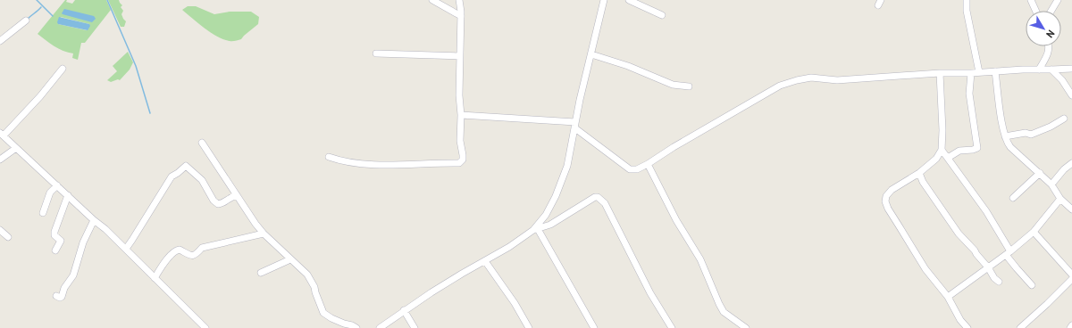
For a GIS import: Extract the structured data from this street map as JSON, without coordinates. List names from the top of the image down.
{
  "north": "bottom right"
}
